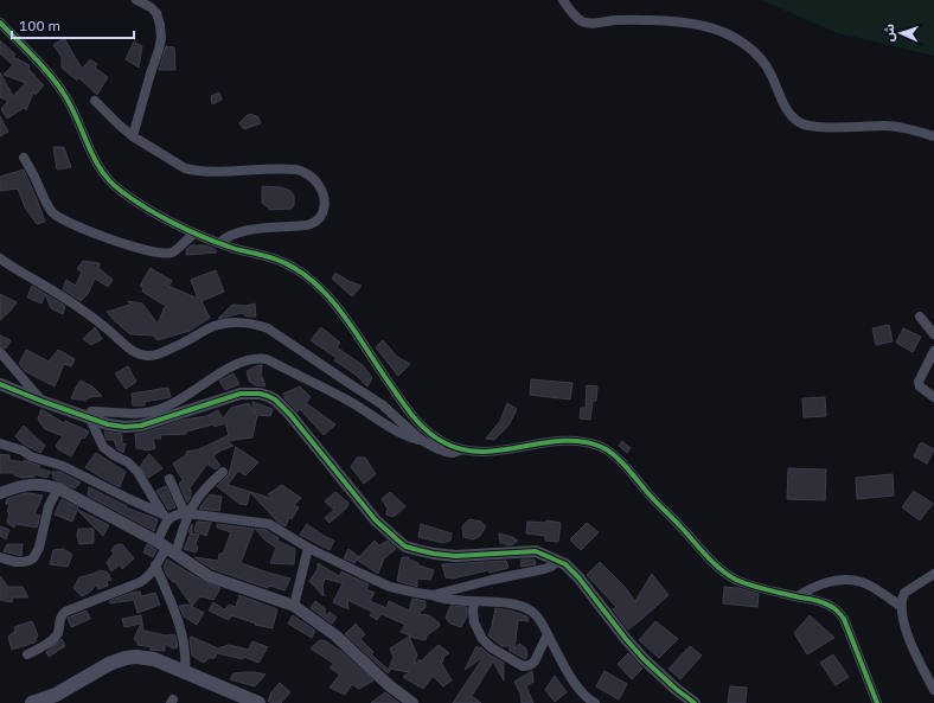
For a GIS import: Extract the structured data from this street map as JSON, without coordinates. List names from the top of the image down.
{
  "scale_bar": "100 m",
  "north": "left"
}
